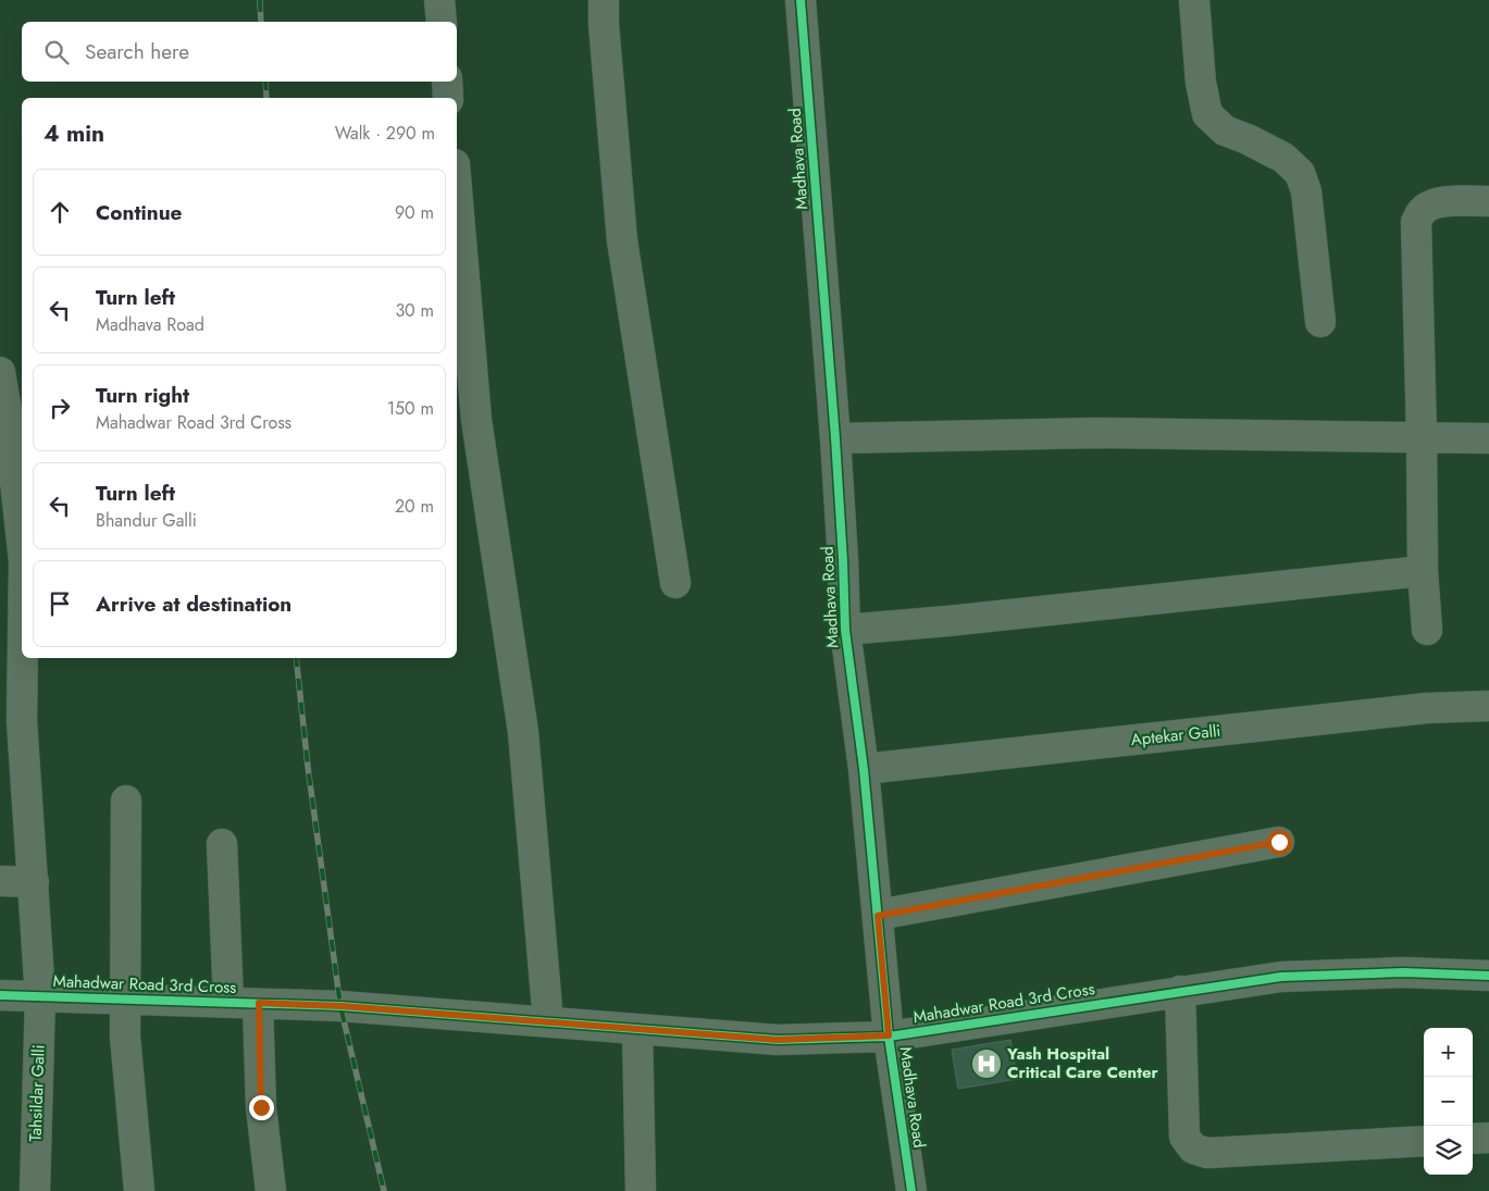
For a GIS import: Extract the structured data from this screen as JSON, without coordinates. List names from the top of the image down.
{
  "streets": {
    "street": [
      "Madhava Road",
      "Aptekar Galli",
      "Mahadwar Road 3rd Cross",
      "Tahsildar Galli"
    ]
  },
  "crossings": [
    ["Madhava Road", "Aptekar Galli"],
    ["Madhava Road", "Mahadwar Road 3rd Cross"],
    ["Mahadwar Road 3rd Cross", "Tahsildar Galli"]
  ],
  "places": {
    "hospital": ["Yash Hospital Critical Care Center"]
  },
  "page": {
    "search": "Search here",
    "heading": ["4 min", "Walk · 290 m"],
    "list": [
      ["Continue", "90 m"],
      ["Turn left", "Madhava Road", "30 m"],
      ["Turn right", "Mahadwar Road 3rd Cross", "150 m"],
      ["Turn left", "Bhandur Galli", "20 m"],
      "Arrive at destination"
    ],
    "map_buttons": ["+", "−"]
  }
}
